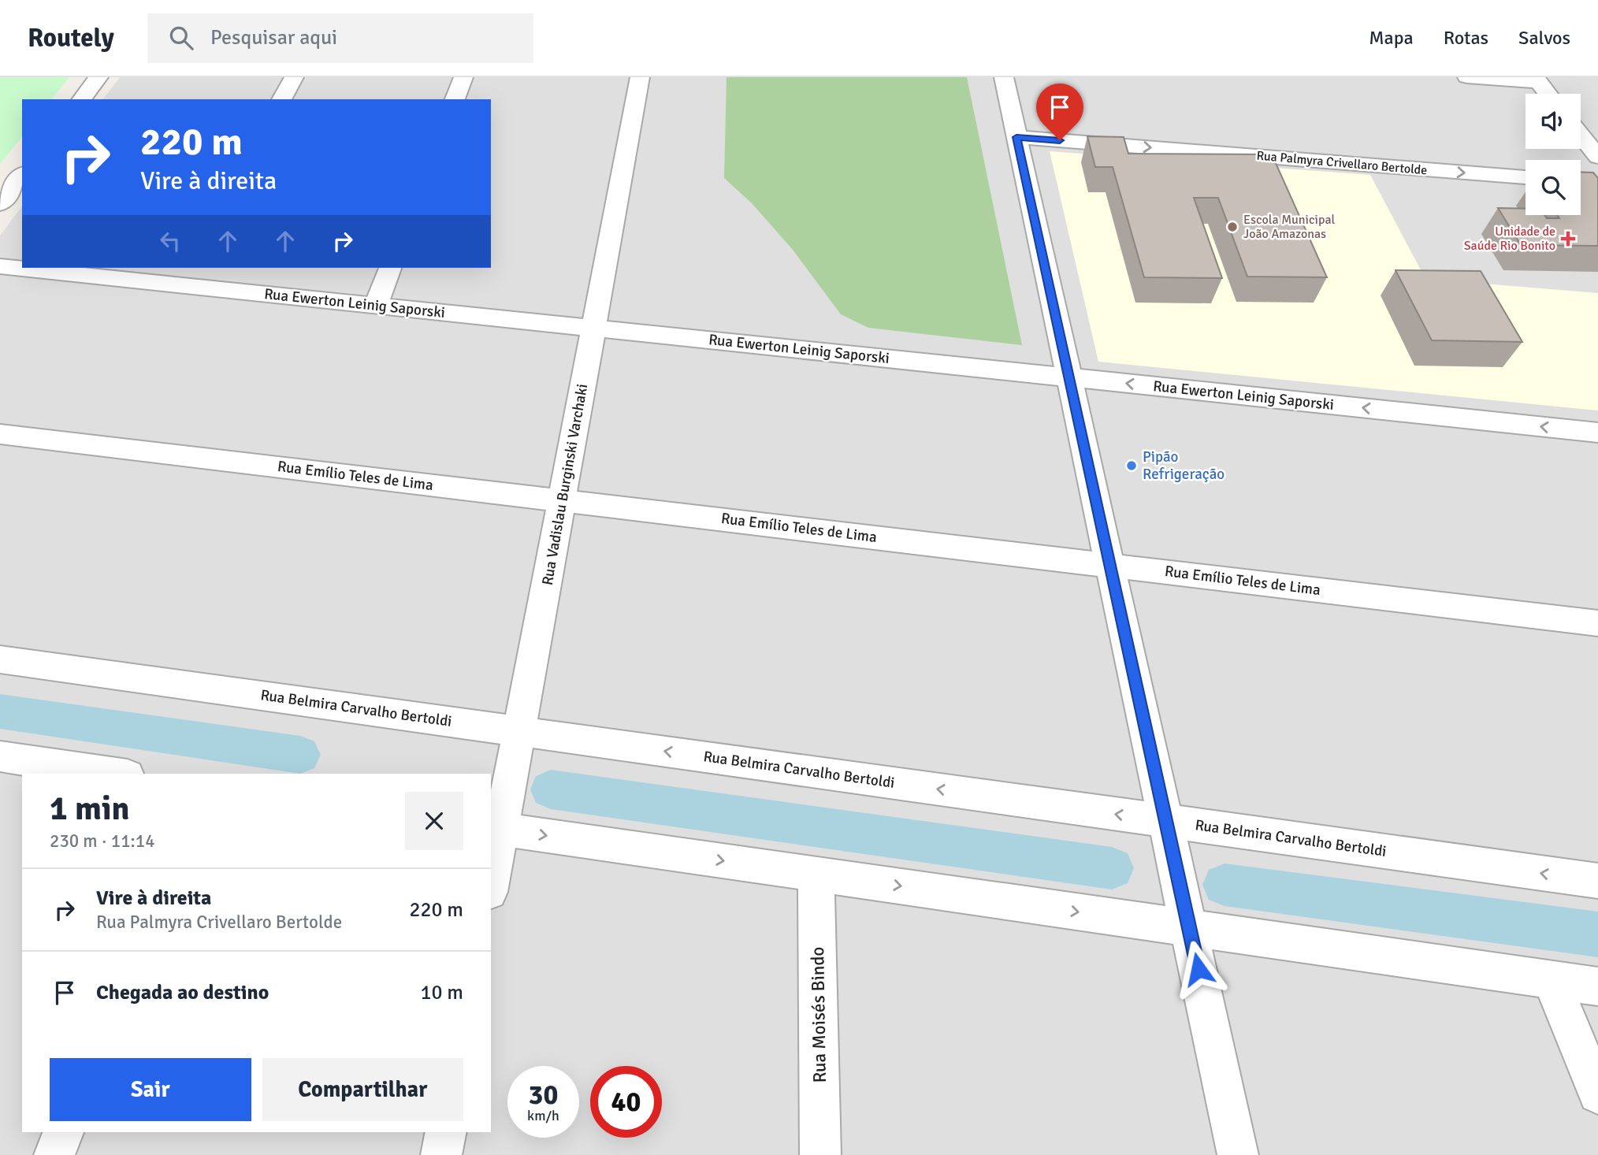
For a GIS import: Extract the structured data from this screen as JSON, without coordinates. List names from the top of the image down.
{
  "streets": {
    "street": [
      "Rua Palmyra Crivellaro Bertolde",
      "Rua Ewerton Leinig Saporski",
      "Rua Emílio Teles de Lima",
      "Rua Vadislau Burginski Varchaki",
      "Rua Belmira Carvalho Bertoldi",
      "Rua Moisés Bindo"
    ]
  },
  "crossings": [
    ["Rua Ewerton Leinig Saporski", "Rua Vadislau Burginski Varchaki"],
    ["Rua Emílio Teles de Lima", "Rua Vadislau Burginski Varchaki"],
    ["Rua Vadislau Burginski Varchaki", "Rua Belmira Carvalho Bertoldi"]
  ],
  "one_way": ["Rua Palmyra Crivellaro Bertolde"],
  "places": {
    "other": ["Escola Municipal João Amazonas", "Pipão Refrigeração"],
    "health": ["Unidade de Saúde Rio Bonito"]
  },
  "page": {
    "header": "Routely",
    "search": "Pesquisar aqui",
    "nav": ["Mapa", "Rotas", "Salvos"],
    "turn": ["220 m", "Vire à direita"],
    "heading": ["1 min", "230 m · 11:14"],
    "list": [
      {
        "name": "Vire à direita",
        "note": "Rua Palmyra Crivellaro Bertolde",
        "value": "220 m"
      },
      {
        "name": "Chegada ao destino",
        "value": "10 m"
      }
    ],
    "buttons": ["Sair", "Compartilhar"],
    "speed": "30 km/h",
    "limit": "40"
  }
}
